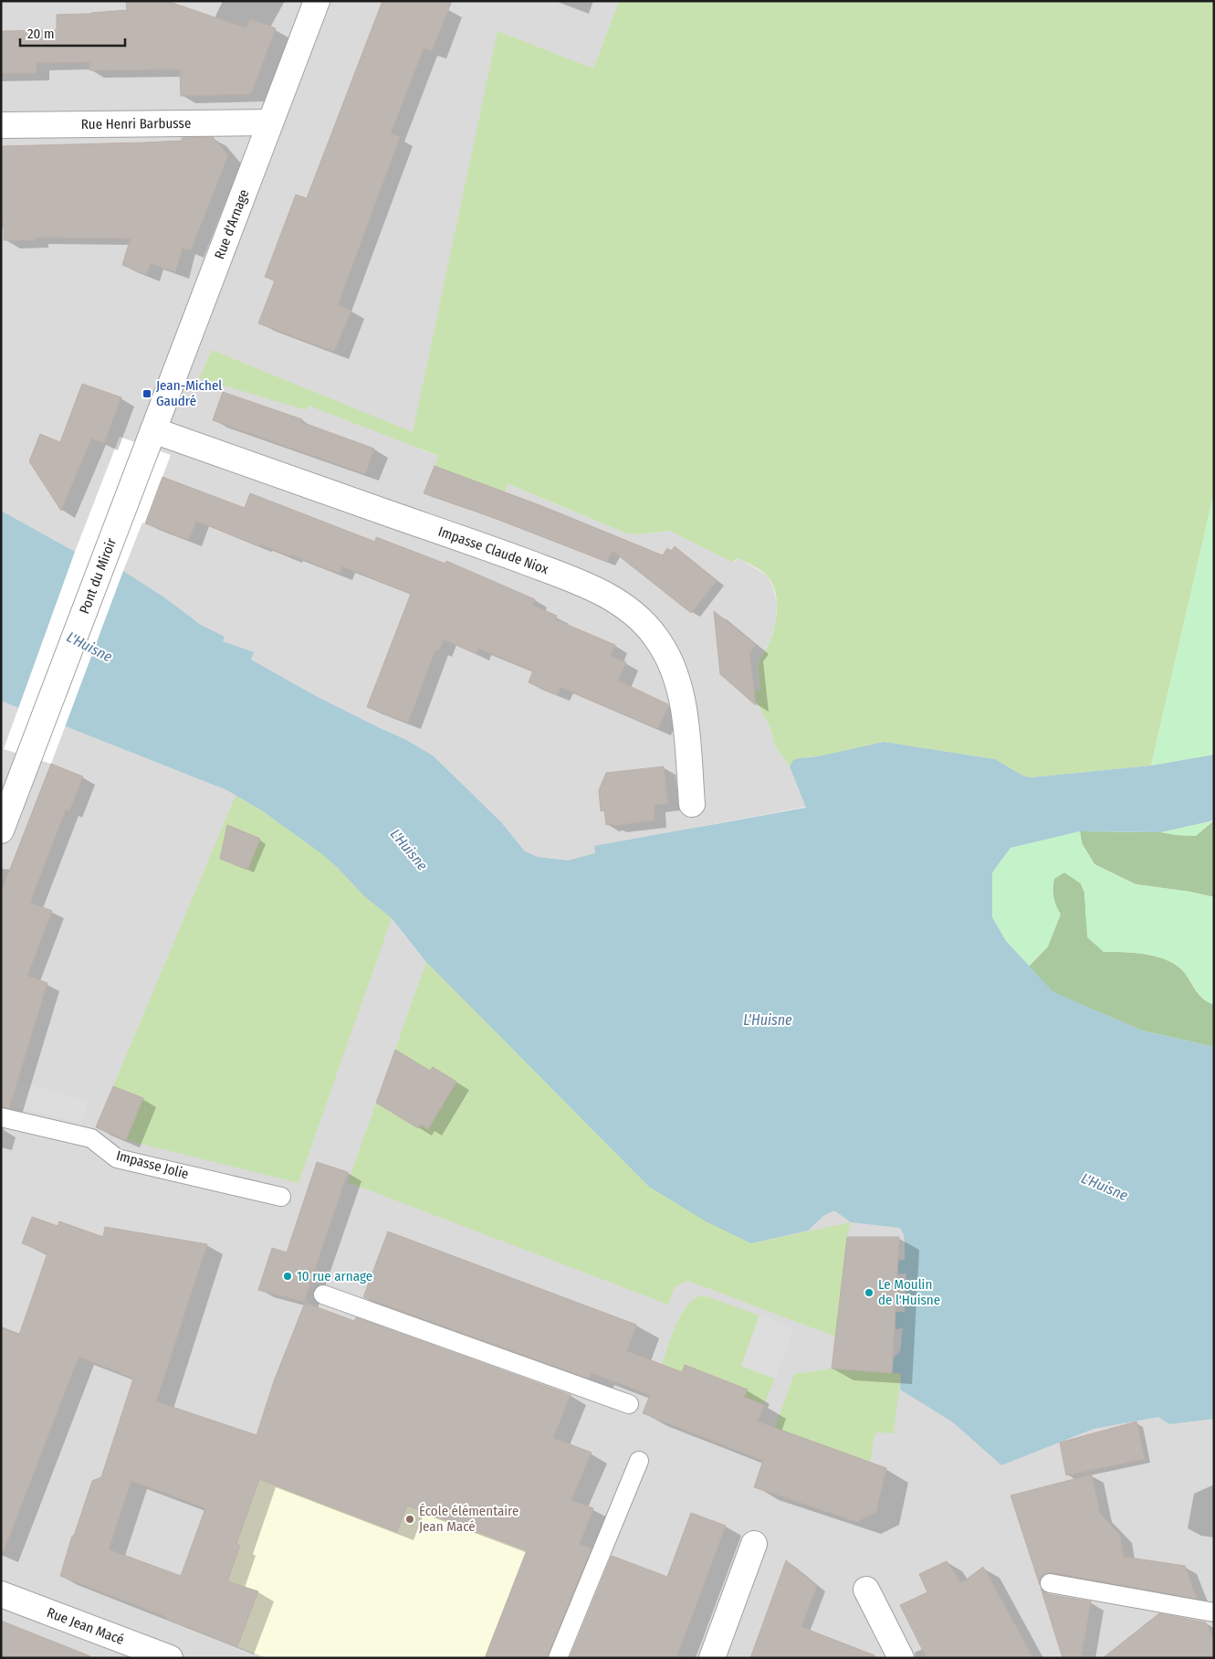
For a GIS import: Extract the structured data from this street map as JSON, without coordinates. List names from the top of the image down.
{
  "streets": {
    "street": [
      "Rue Henri Barbusse",
      "Rue d'Arnage",
      "Impasse Claude Niox",
      "Pont du Miroir",
      "Rue Jean Macé"
    ],
    "lane": ["Impasse Jolie"]
  },
  "crossings": [
    ["Rue Henri Barbusse", "Rue d'Arnage"],
    ["Rue d'Arnage", "Impasse Claude Niox"],
    ["Rue d'Arnage", "Pont du Miroir"],
    ["Impasse Claude Niox", "Pont du Miroir"]
  ],
  "water": ["L'Huisne"],
  "places": {
    "transit": ["Jean-Michel Gaudré"],
    "other": ["10 rue arnage", "Le Moulin de l'Huisne", "École élémentaire Jean Macé"]
  },
  "scale_bar": "20 m"
}
